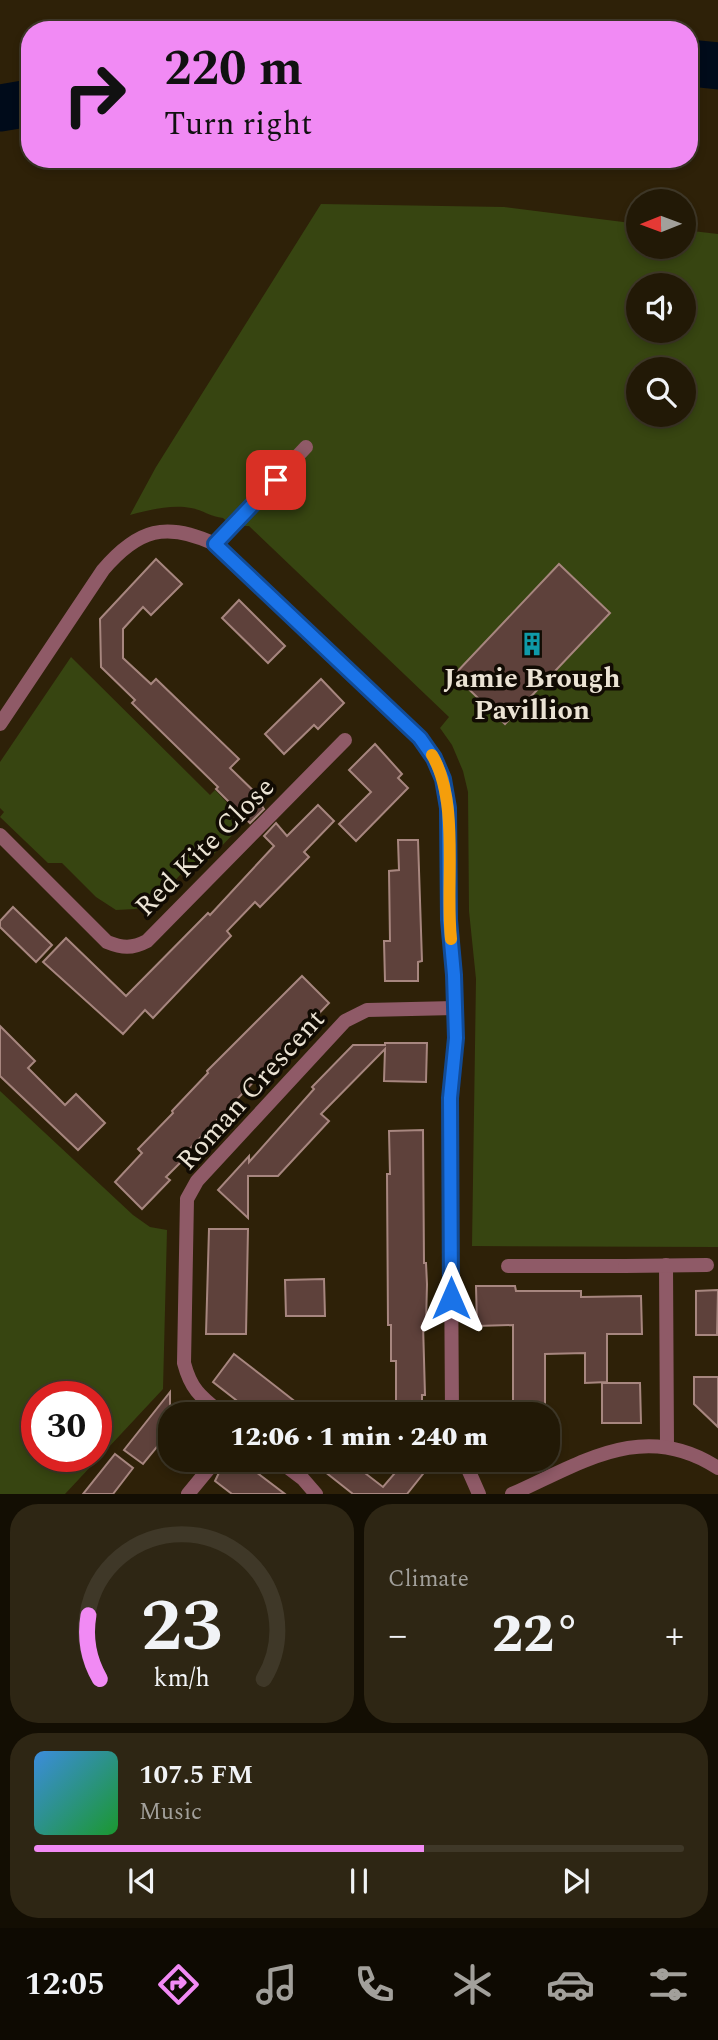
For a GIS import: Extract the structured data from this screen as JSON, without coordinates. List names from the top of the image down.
{
  "streets": {
    "street": ["Red Kite Close", "Roman Crescent"]
  },
  "places": {
    "building": ["Jamie Brough Pavillion"]
  },
  "north": "left",
  "page": {
    "turn": ["220 m", "Turn right"],
    "limit": "30",
    "trip": "12:06 · 1 min · 240 m",
    "tile": "Climate",
    "heat": ["−", "22°", "+"],
    "song": ["107.5 FM", "Music"],
    "tabs": "12:05",
    "gauge": ["23", "km/h"]
  }
}
